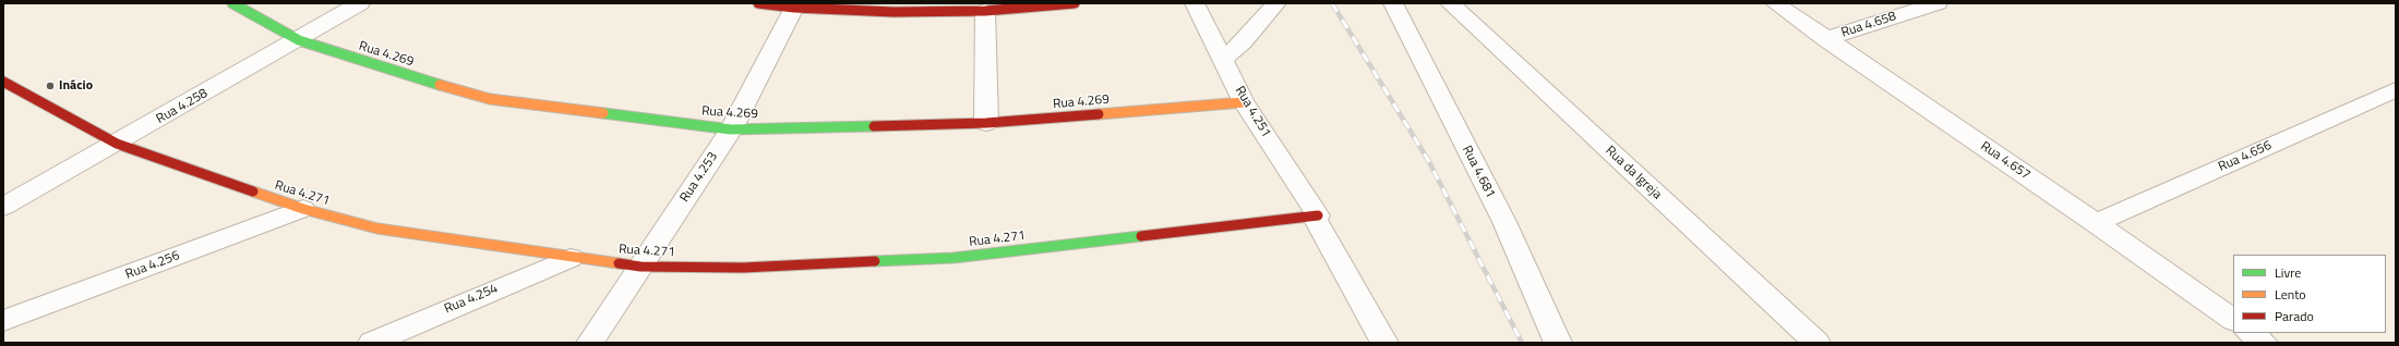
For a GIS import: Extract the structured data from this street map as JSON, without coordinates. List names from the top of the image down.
{
  "streets": {
    "street": [
      "Rua 4.658",
      "Rua 4.269",
      "Rua 4.258",
      "Rua 4.251",
      "Rua 4.656",
      "Rua 4.657",
      "Rua 4.681",
      "Rua da Igreja",
      "Rua 4.253",
      "Rua 4.271",
      "Rua 4.256",
      "Rua 4.254"
    ]
  },
  "crossings": [
    ["Rua 4.658", "Rua 4.657"],
    ["Rua 4.269", "Rua 4.258"],
    ["Rua 4.269", "Rua 4.251"],
    ["Rua 4.269", "Rua 4.253"],
    ["Rua 4.258", "Rua 4.271"],
    ["Rua 4.251", "Rua 4.271"],
    ["Rua 4.656", "Rua 4.657"],
    ["Rua 4.253", "Rua 4.271"],
    ["Rua 4.271", "Rua 4.256"],
    ["Rua 4.271", "Rua 4.254"]
  ],
  "places": ["Inácio"],
  "legend": ["Livre", "Lento", "Parado"]
}
